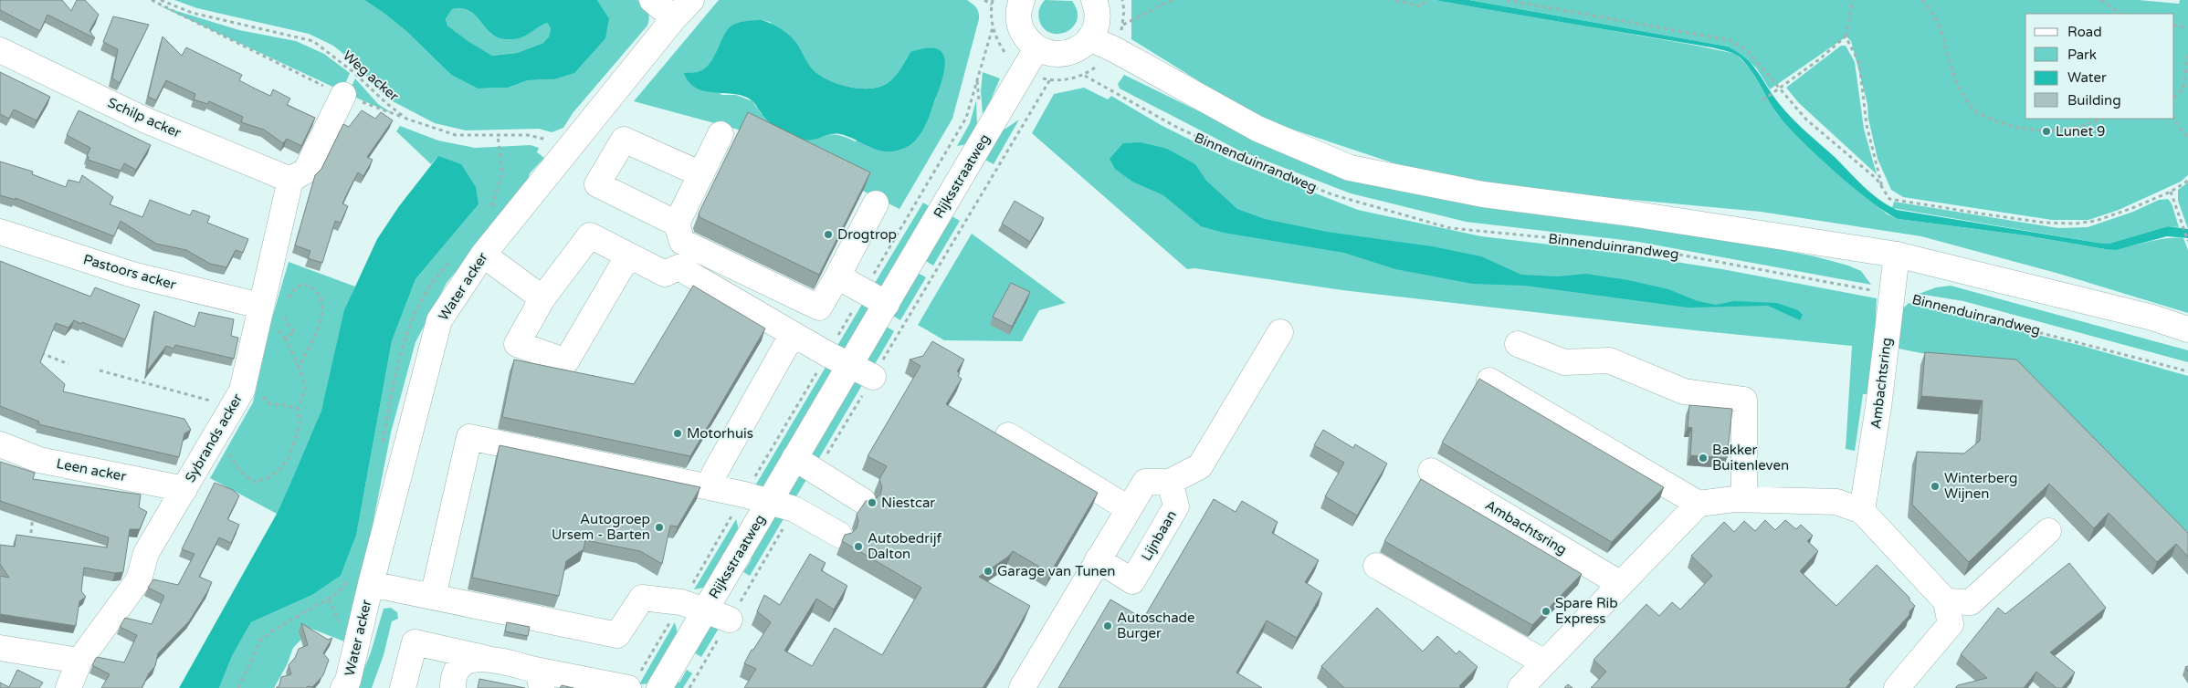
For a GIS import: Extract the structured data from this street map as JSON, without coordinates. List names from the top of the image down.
{
  "streets": {
    "street": [
      "Schilp acker",
      "Rijksstraatweg",
      "Pastoors acker",
      "Water acker",
      "Ambachtsring",
      "Sybrands acker",
      "Leen acker",
      "Lijnbaan"
    ],
    "path": ["Weg acker", "Binnenduinrandweg"]
  },
  "crossings": [
    ["Weg acker", "Water acker"],
    ["Schilp acker", "Sybrands acker"],
    ["Binnenduinrandweg", "Ambachtsring"],
    ["Pastoors acker", "Sybrands acker"],
    ["Sybrands acker", "Leen acker"]
  ],
  "places": [
    "Lunet 9",
    "Drogtrop",
    "Motorhuis",
    "Bakker Buitenleven",
    "Winterberg Wijnen",
    "Niestcar",
    "Autogroep Ursem - Barten",
    "Autobedrijf Dalton",
    "Garage van Tunen",
    "Spare Rib Express",
    "Autoschade Burger"
  ],
  "legend": [
    "Road",
    "Park",
    "Water",
    "Building"
  ]
}
